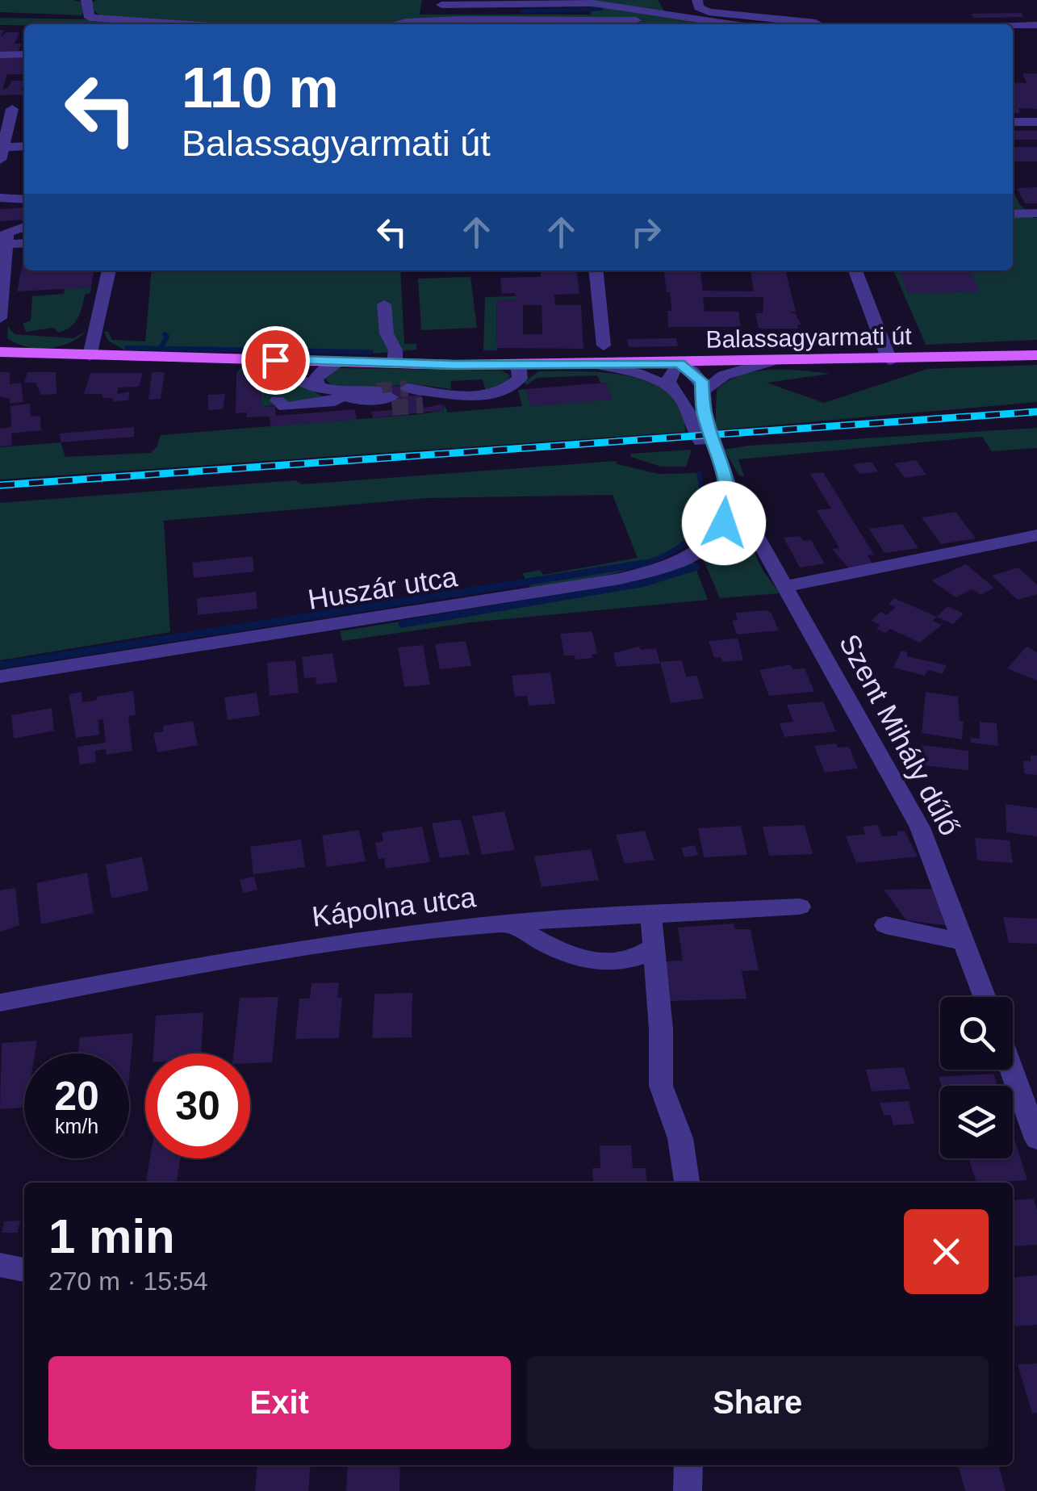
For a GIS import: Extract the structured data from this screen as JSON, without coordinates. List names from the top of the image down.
{
  "streets": {
    "main road": ["Balassagyarmati út"],
    "street": ["Huszár utca", "Szent Mihály dűlő", "Kápolna utca"]
  },
  "crossings": [
    ["Huszár utca", "Szent Mihály dűlő"]
  ],
  "page": {
    "turn": ["110 m", "Balassagyarmati út"],
    "speed": "20 km/h",
    "limit": "30",
    "heading": ["1 min", "270 m · 15:54"],
    "buttons": ["Exit", "Share"]
  }
}
